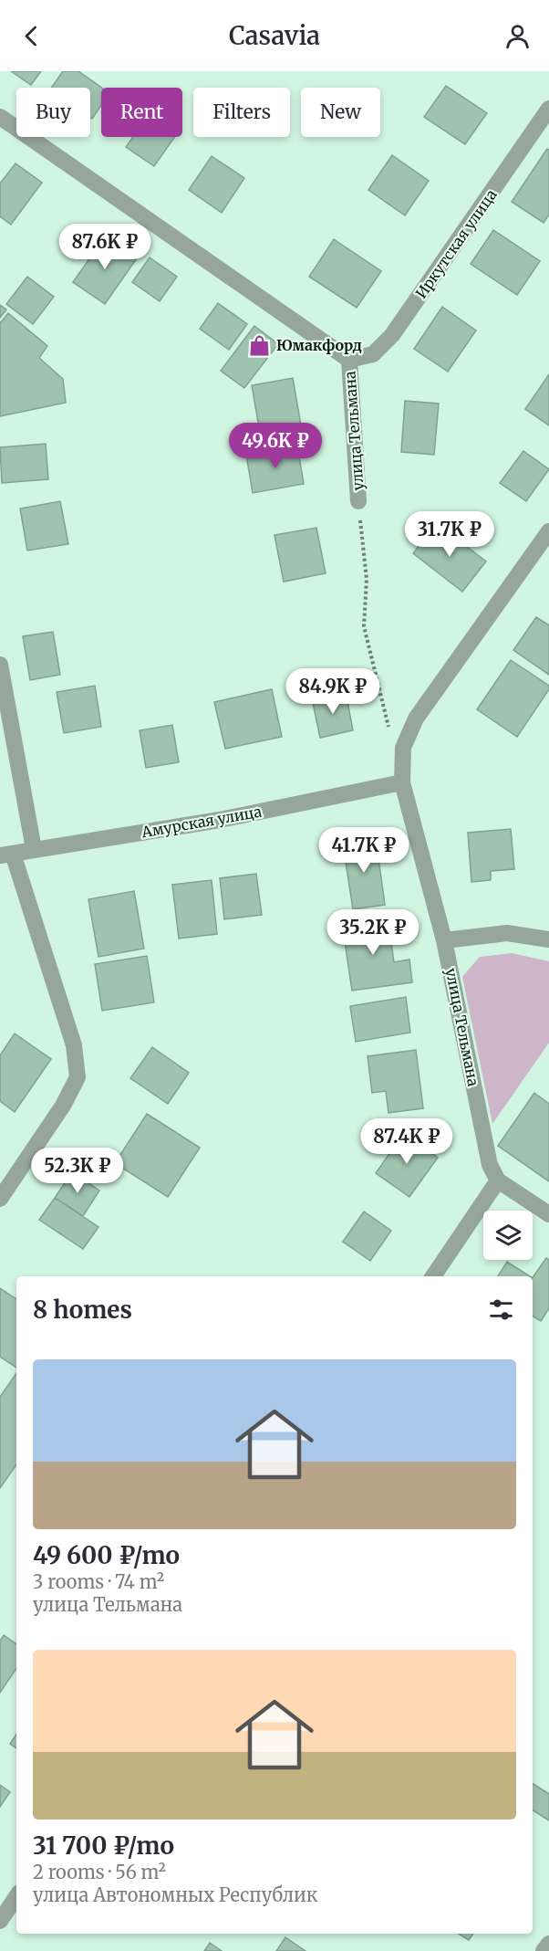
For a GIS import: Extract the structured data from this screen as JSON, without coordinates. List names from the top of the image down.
{
  "streets": {
    "street": ["Иркутская улица", "улица Тельмана", "Амурская улица"]
  },
  "crossings": [
    ["Иркутская улица", "улица Тельмана"],
    ["улица Тельмана", "Амурская улица"]
  ],
  "places": {
    "shop": ["Юмакфорд"]
  },
  "page": {
    "header": "Casavia",
    "chip": [
      "Buy",
      "Rent",
      "Filters",
      "New"
    ],
    "price": [
      "87.6K ₽",
      "49.6K ₽",
      "31.7K ₽",
      "84.9K ₽",
      "41.7K ₽",
      "35.2K ₽",
      "87.4K ₽",
      "52.3K ₽"
    ],
    "heading": "8 homes",
    "list": [
      {
        "name": "49 600 ₽/mo",
        "note": "3 rooms · 74 m² · улица Тельмана"
      },
      {
        "name": "31 700 ₽/mo",
        "note": "2 rooms · 56 m² · улица Автономных Республик"
      }
    ]
  }
}
